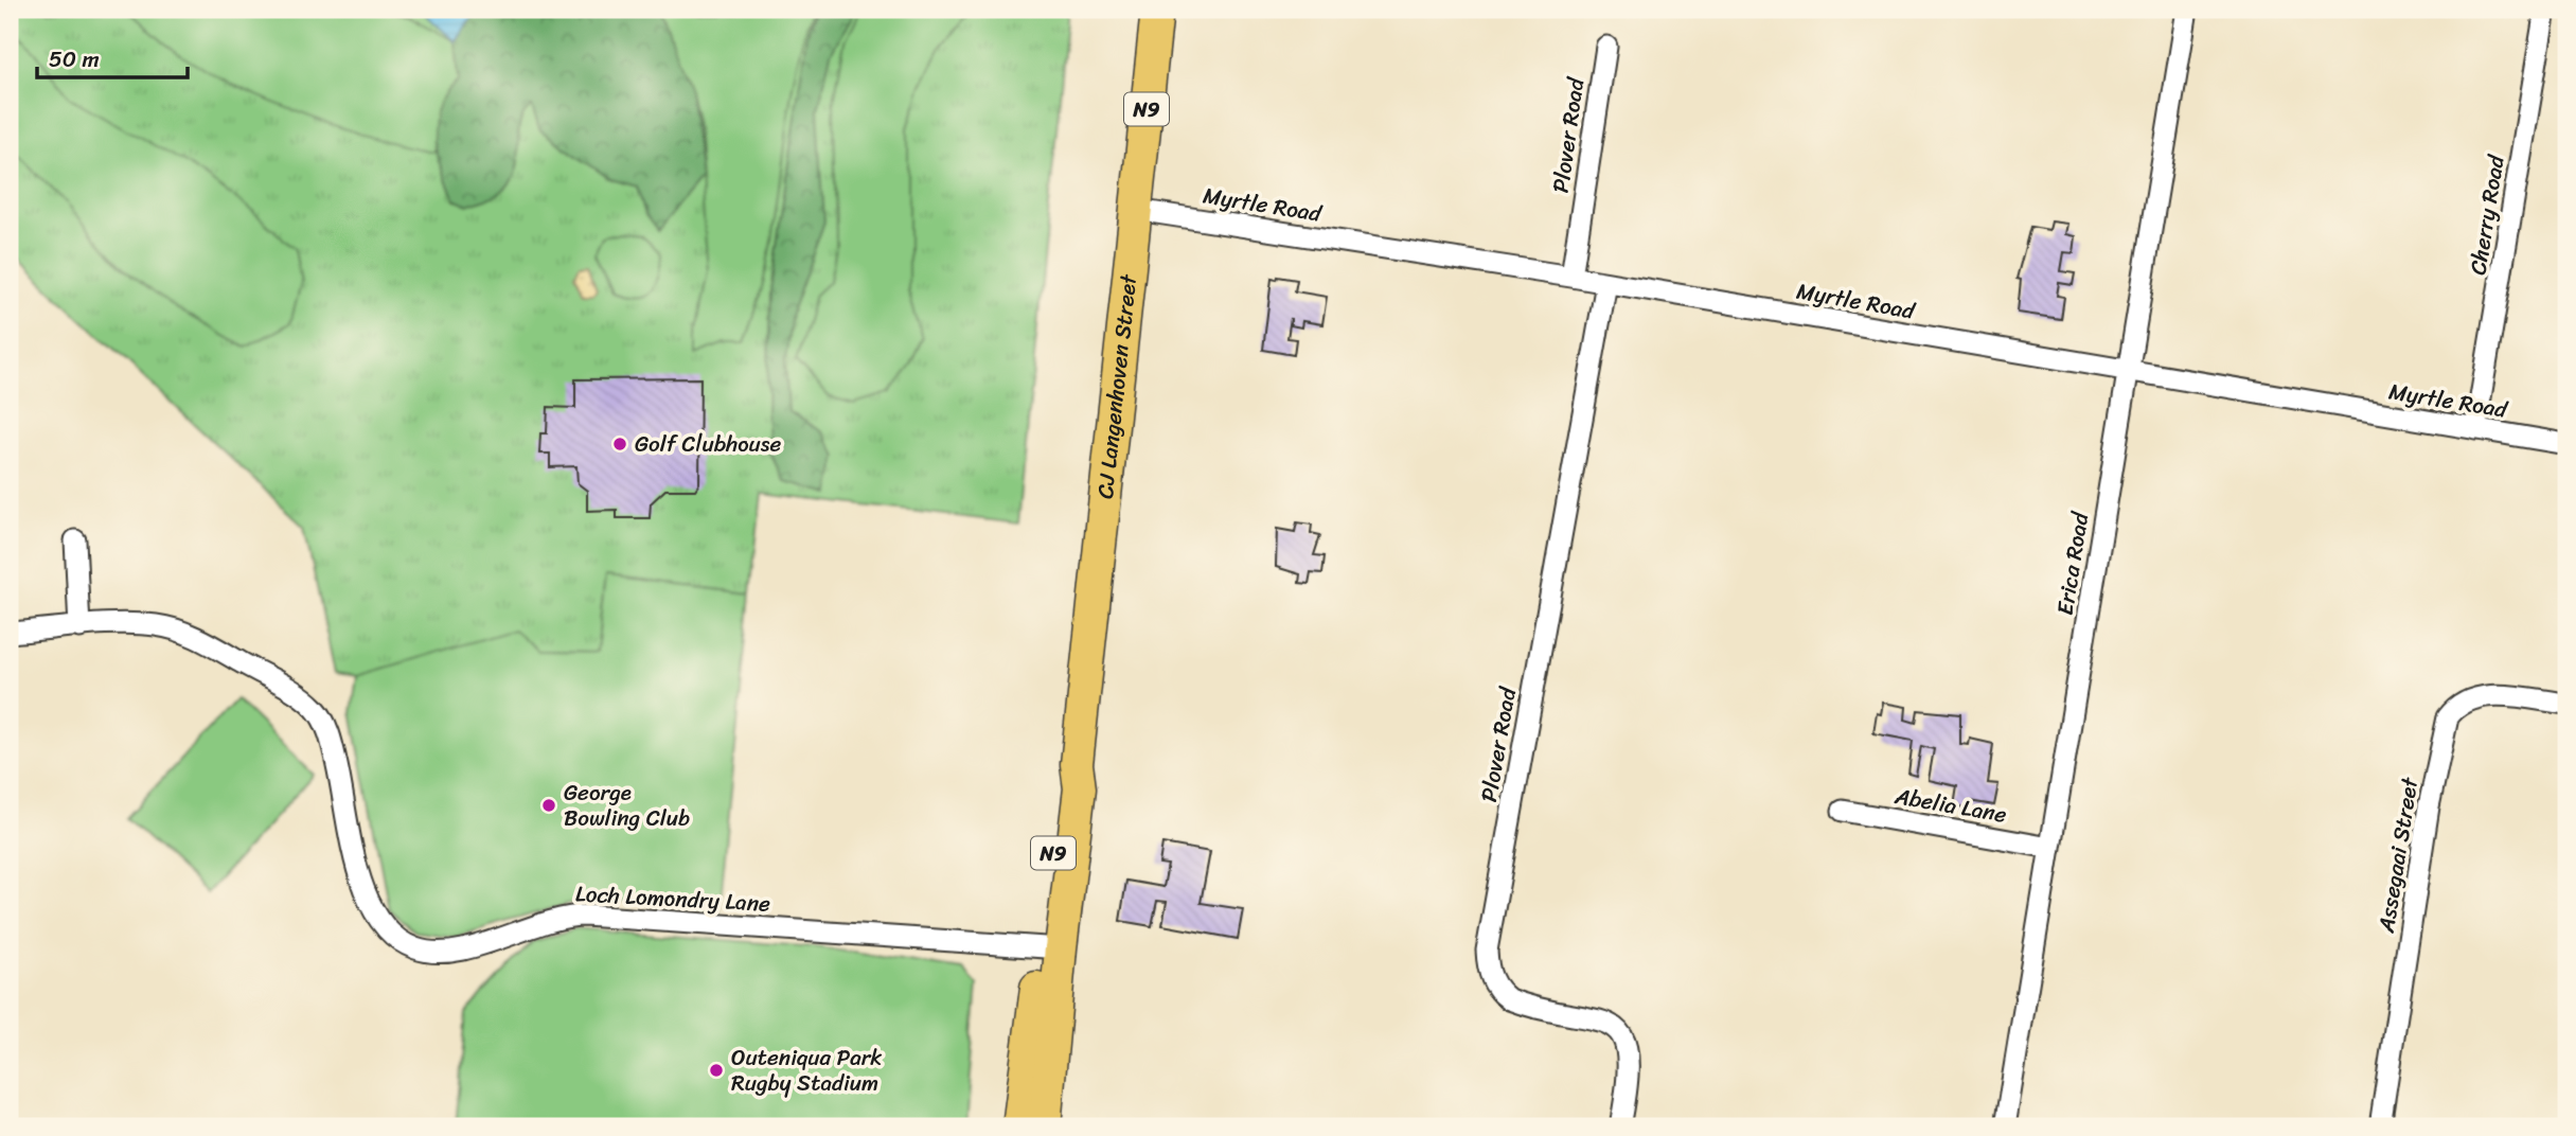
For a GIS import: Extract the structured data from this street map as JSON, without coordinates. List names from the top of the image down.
{
  "streets": {
    "highway": ["N9", "CJ Langenhoven Street"],
    "street": [
      "Plover Road",
      "Myrtle Road",
      "Cherry Road",
      "Erica Road",
      "Abelia Lane",
      "Assegaai Street",
      "Loch Lomondry Lane"
    ]
  },
  "crossings": [
    ["Plover Road", "Myrtle Road"],
    ["Myrtle Road", "Cherry Road"],
    ["Myrtle Road", "CJ Langenhoven Street"],
    ["Myrtle Road", "Erica Road"],
    ["CJ Langenhoven Street", "Loch Lomondry Lane"],
    ["Erica Road", "Abelia Lane"]
  ],
  "places": ["Golf Clubhouse", "George Bowling Club", "Outeniqua Park Rugby Stadium"],
  "scale_bar": "50 m"
}
